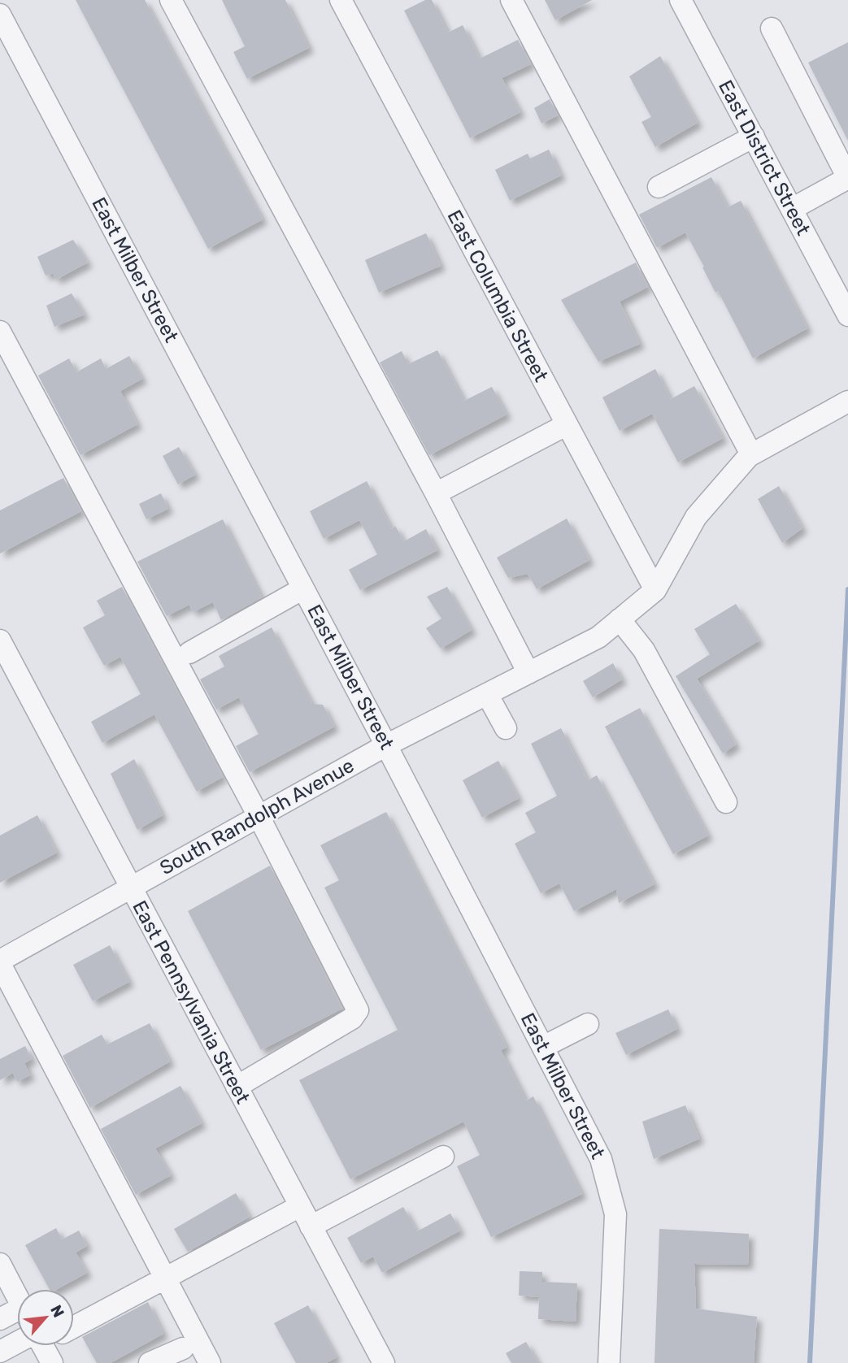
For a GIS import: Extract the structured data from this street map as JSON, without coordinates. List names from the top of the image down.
{
  "streets": {
    "street": [
      "East District Street",
      "East Milber Street",
      "East Columbia Street",
      "South Randolph Avenue",
      "East Pennsylvania Street"
    ]
  },
  "crossings": [
    ["East Milber Street", "South Randolph Avenue"],
    ["East Columbia Street", "South Randolph Avenue"],
    ["South Randolph Avenue", "East Pennsylvania Street"]
  ],
  "north": "top right"
}
